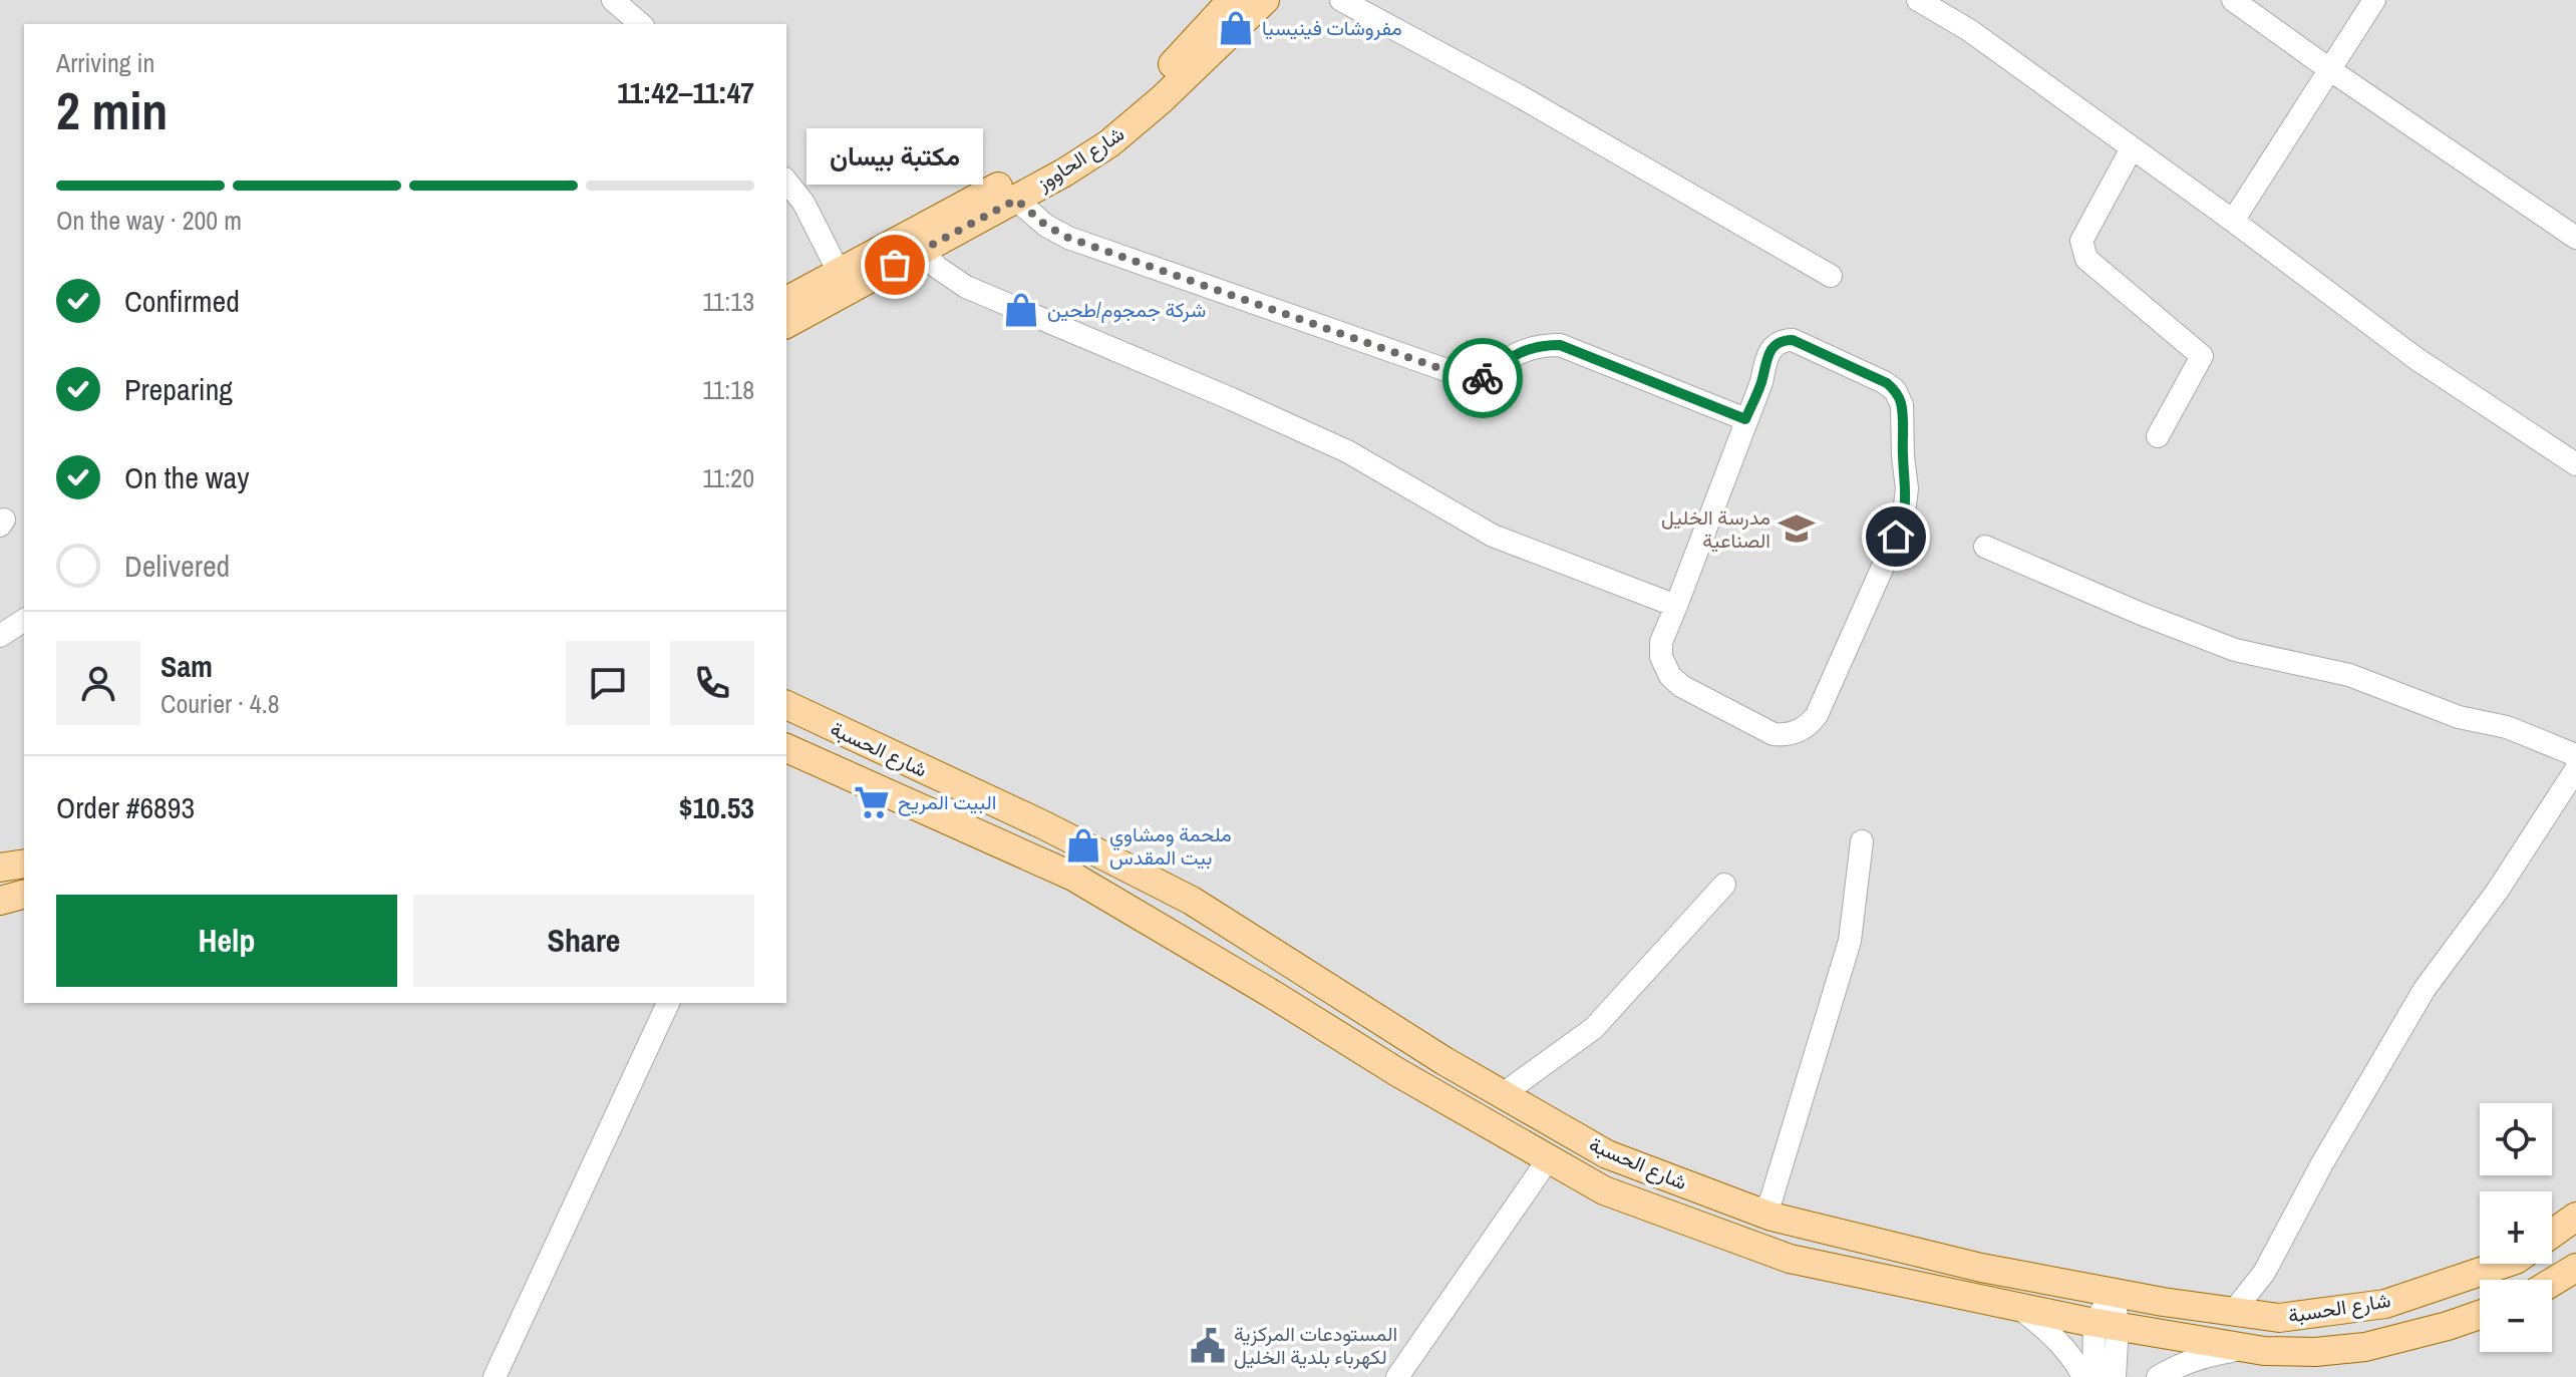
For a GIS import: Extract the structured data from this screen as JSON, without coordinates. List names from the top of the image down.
{
  "streets": {
    "main road": ["شارع الحاووز", "شارع الحسبة"]
  },
  "places": {
    "shop": ["مفروشات فينيسيا", "شركة جمجوم/طحين", "ملحمة ومشاوي بيت المقدس"],
    "other": ["مكتبة بيسان"],
    "school or university": ["مدرسة الخليل الصناعية"],
    "supermarket": ["البيت المريح"],
    "public building": ["المستودعات المركزية لكهرباء بلدية الخليل"]
  },
  "page": {
    "heading": ["2 min", "Arriving in", "11:42–11:47"],
    "panel": [
      "Sam",
      "Courier · 4.8",
      "Order #6893",
      "$10.53"
    ],
    "bubble": "مكتبة بيسان",
    "bar": "On the way · 200 m",
    "list": [
      ["Confirmed", "11:13"],
      ["Preparing", "11:18"],
      ["On the way", "11:20"],
      "Delivered"
    ],
    "buttons": ["Help", "Share"],
    "map_buttons": ["+", "−"]
  }
}
